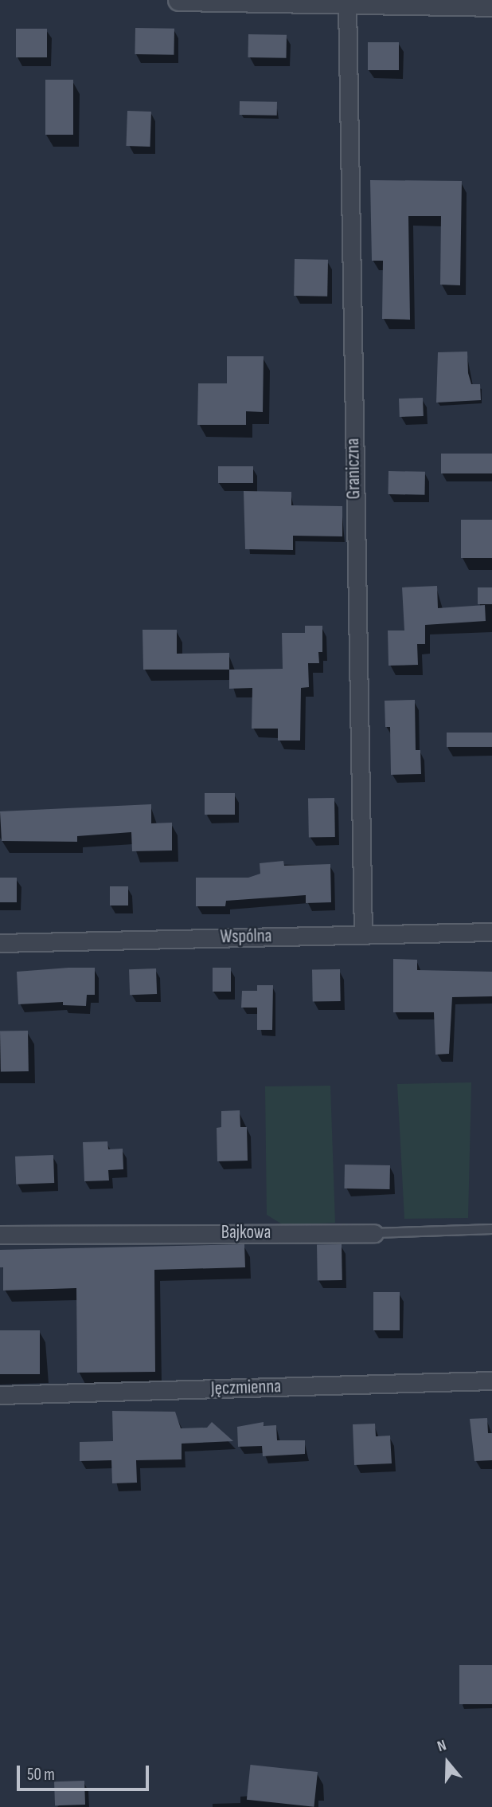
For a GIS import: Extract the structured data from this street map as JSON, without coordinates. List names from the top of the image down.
{
  "streets": {
    "street": [
      "Graniczna",
      "Wspólna",
      "Bajkowa",
      "Jęczmienna"
    ]
  },
  "crossings": [
    ["Graniczna", "Wspólna"]
  ],
  "scale_bar": "50 m",
  "north": "top"
}
